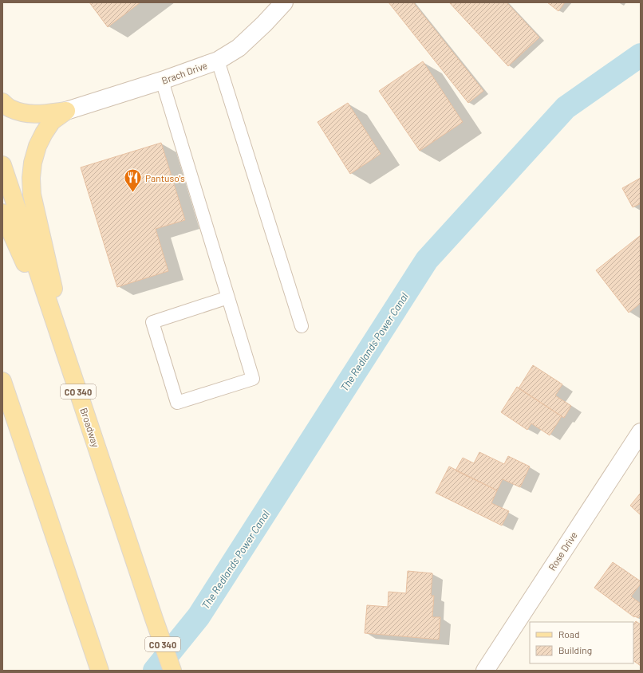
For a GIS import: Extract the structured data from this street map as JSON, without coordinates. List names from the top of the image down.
{
  "streets": {
    "main road": ["CO 340", "Broadway"],
    "street": ["Brach Drive", "Rose Drive"]
  },
  "water": ["The Redlands Power Canal"],
  "places": {
    "restaurant": ["Pantuso's"]
  },
  "legend": ["Road", "Building"]
}
